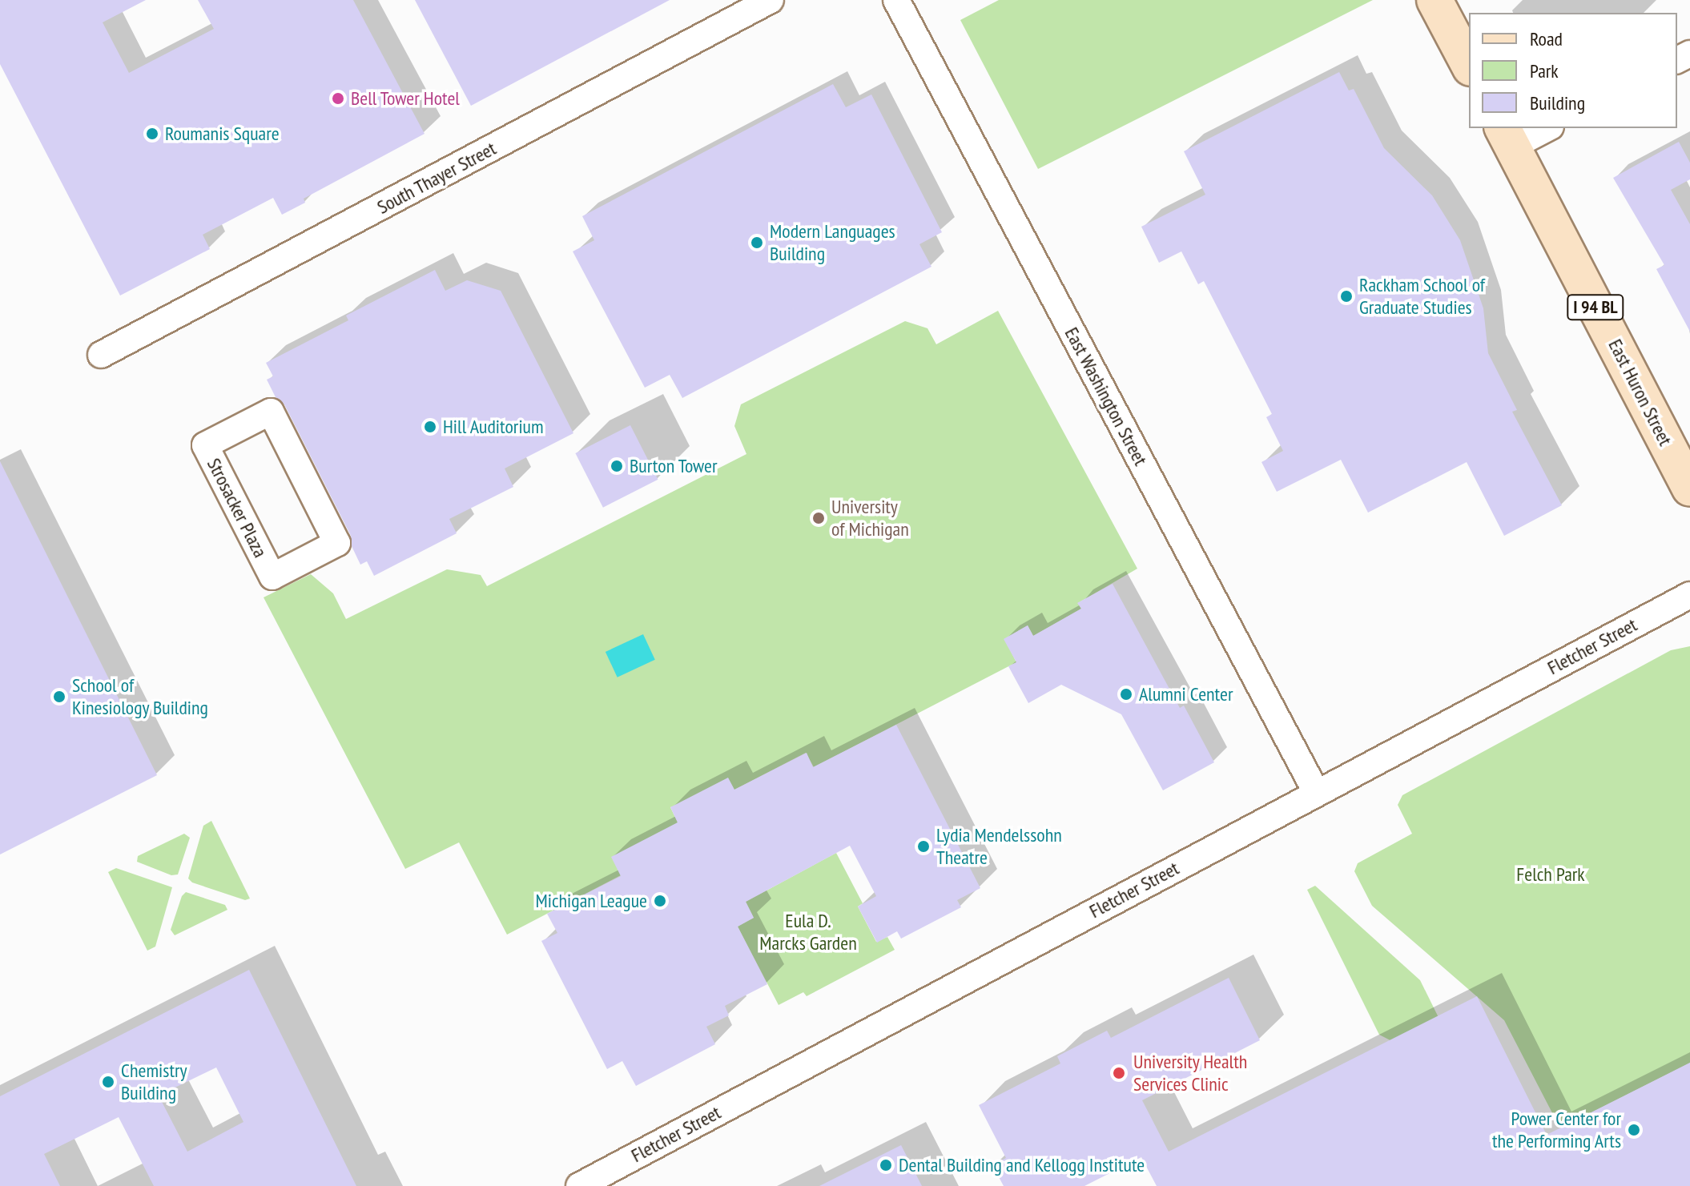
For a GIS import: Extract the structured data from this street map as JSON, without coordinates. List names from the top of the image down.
{
  "streets": {
    "main road": ["I 94 BL", "East Huron Street"],
    "street": [
      "South Thayer Street",
      "East Washington Street",
      "Strosacker Plaza",
      "Fletcher Street"
    ]
  },
  "crossings": [
    ["East Washington Street", "Fletcher Street"]
  ],
  "parks": ["Felch Park", "Eula D. Marcks Garden"],
  "places": [
    "Bell Tower Hotel",
    "Roumanis Square",
    "Modern Languages Building",
    "Rackham School of Graduate Studies",
    "Hill Auditorium",
    "Burton Tower",
    "University of Michigan",
    "Alumni Center",
    "School of Kinesiology Building",
    "Lydia Mendelssohn Theatre",
    "Michigan League",
    "University Health Services Clinic",
    "Chemistry Building",
    "Power Center for the Performing Arts",
    "Dental Building and Kellogg Institute"
  ],
  "legend": ["Road", "Park", "Building"]
}
